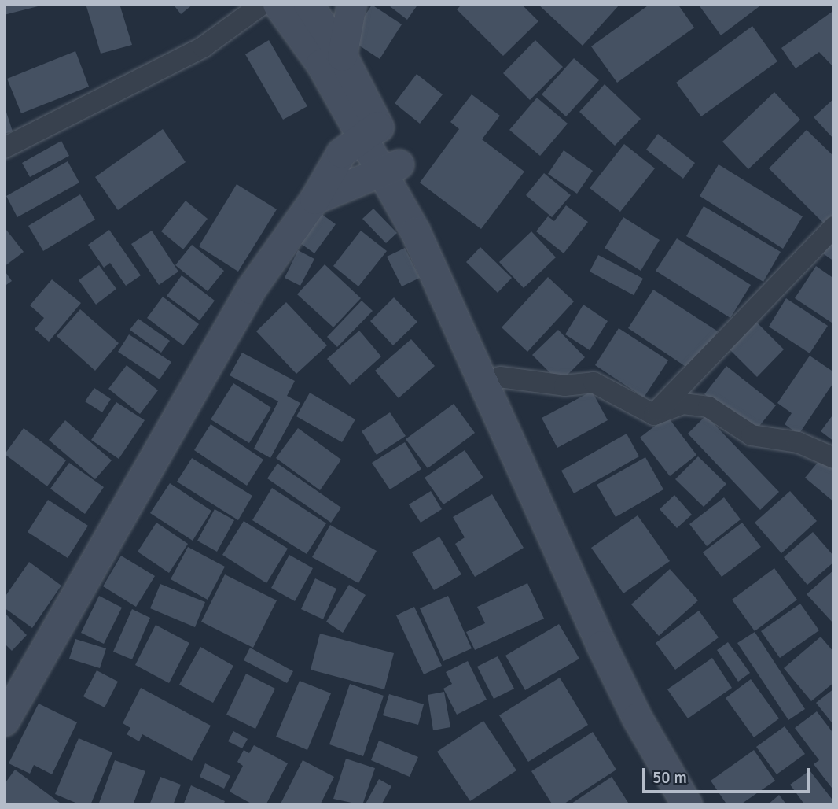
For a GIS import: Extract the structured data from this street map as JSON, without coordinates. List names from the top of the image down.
{
  "scale_bar": "50 m"
}
